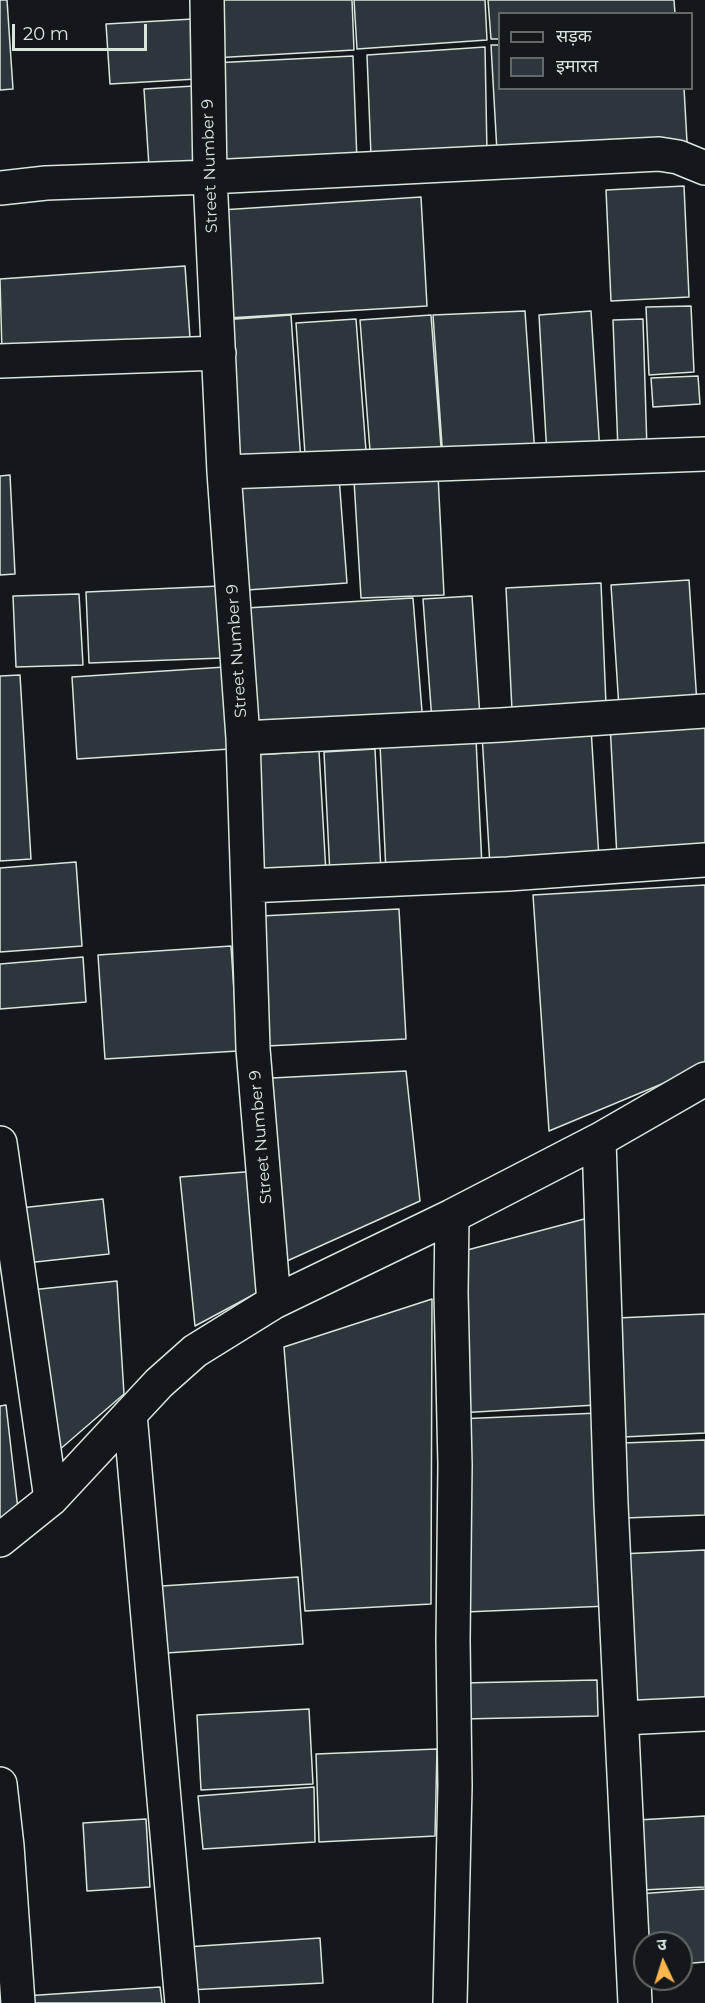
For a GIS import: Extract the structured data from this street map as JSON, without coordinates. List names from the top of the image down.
{
  "streets": {
    "street": ["Street Number 9"]
  },
  "legend": ["सड़क", "इमारत"],
  "scale_bar": "20 m",
  "north": "top"
}
